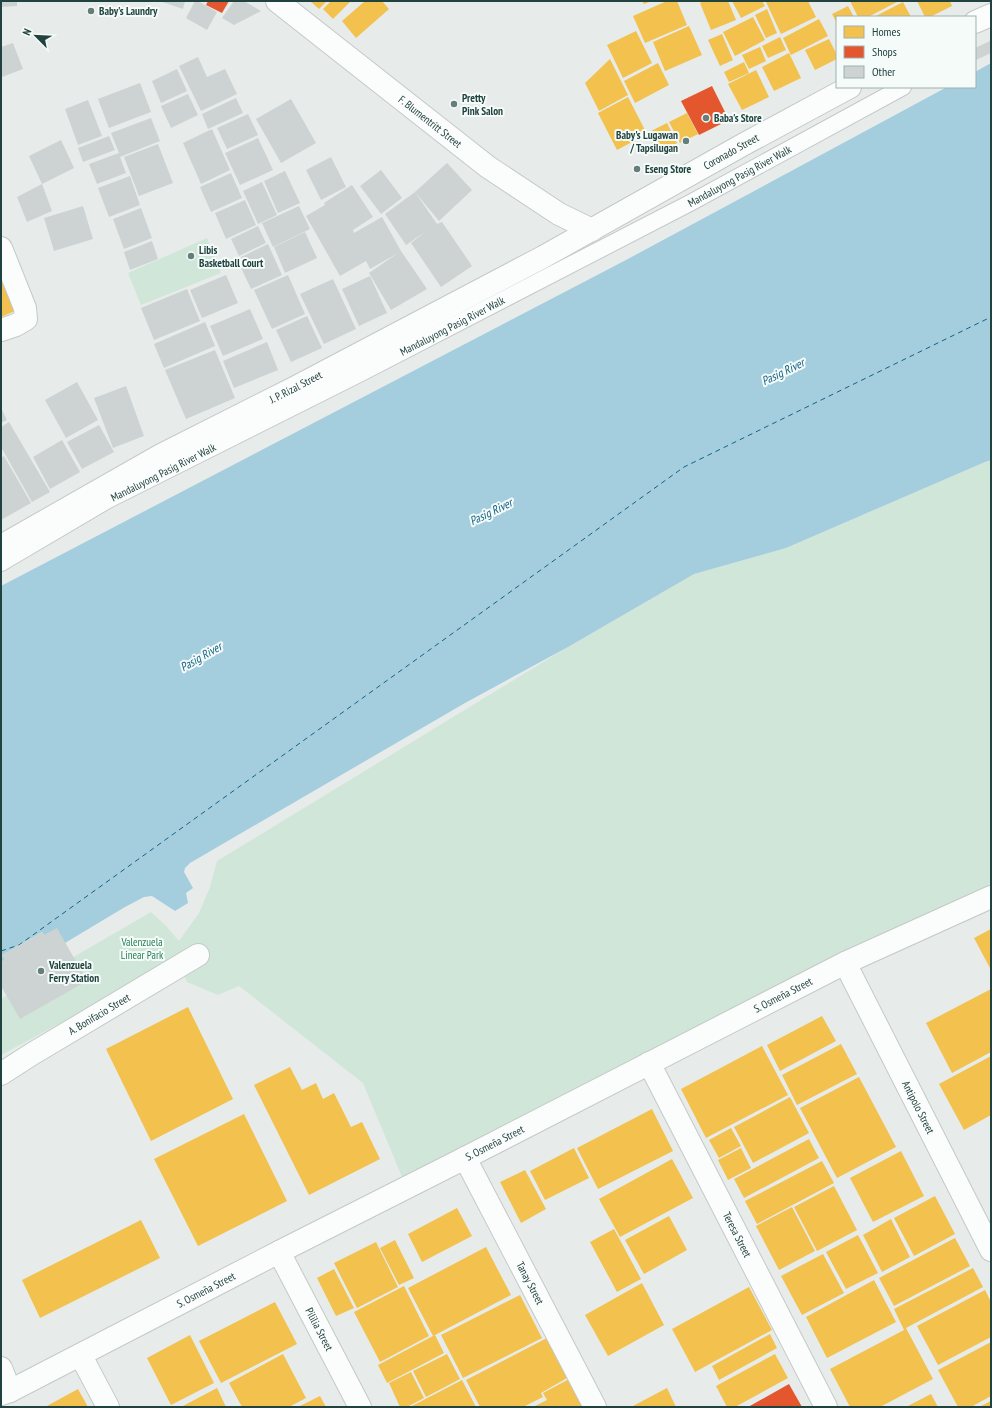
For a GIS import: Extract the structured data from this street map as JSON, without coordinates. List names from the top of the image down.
{
  "streets": {
    "street": [
      "F. Blumentritt Street",
      "Coronado Street",
      "Mandaluyong Pasig River Walk",
      "J. P. Rizal Street",
      "S. Osmeña Street",
      "A. Bonifacio Street",
      "Antipolo Street",
      "Teresa Street",
      "Tanay Street",
      "Pililia Street"
    ]
  },
  "crossings": [
    ["F. Blumentritt Street", "Coronado Street"],
    ["F. Blumentritt Street", "J. P. Rizal Street"],
    ["Coronado Street", "J. P. Rizal Street"],
    ["S. Osmeña Street", "Antipolo Street"],
    ["S. Osmeña Street", "Teresa Street"],
    ["S. Osmeña Street", "Tanay Street"],
    ["S. Osmeña Street", "Pililia Street"]
  ],
  "water": ["Pasig River"],
  "parks": ["Valenzuela Linear Park"],
  "places": [
    "Baby's Laundry",
    "Pretty Pink Salon",
    "Baba's Store",
    "Baby's Lugawan / Tapsilugan",
    "Eseng Store",
    "Libis Basketball Court",
    "Valenzuela Ferry Station"
  ],
  "legend": ["Homes", "Shops", "Other"],
  "north": "top left"
}
